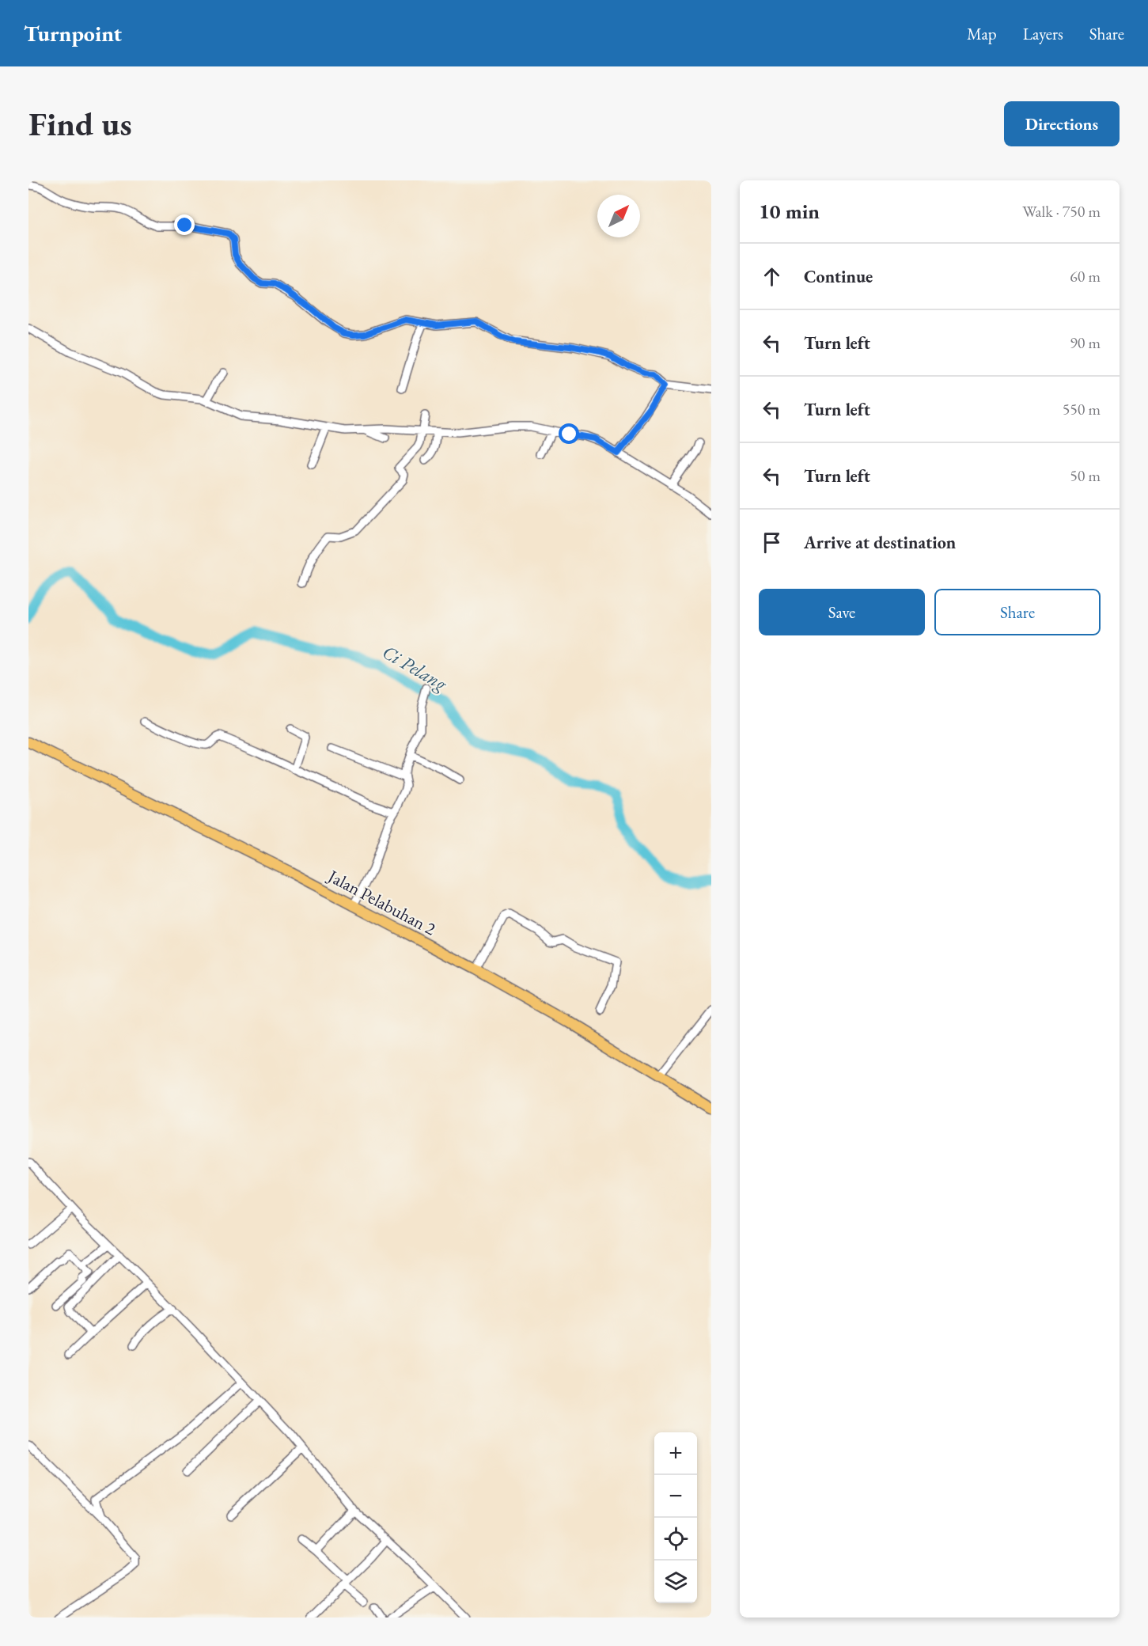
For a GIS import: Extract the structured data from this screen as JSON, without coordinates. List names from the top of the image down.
{
  "streets": {
    "main road": ["Jalan Pelabuhan 2"]
  },
  "water": ["Ci Pelang"],
  "north": "top right",
  "page": {
    "header": "Turnpoint",
    "nav": ["Map", "Layers", "Share"],
    "buttons": [
      "Directions",
      ["Save", "Share"]
    ],
    "title": "Find us",
    "heading": ["10 min", "Walk · 750 m"],
    "list": [
      ["Continue", "60 m"],
      ["Turn left", "90 m"],
      ["Turn left", "550 m"],
      ["Turn left", "50 m"],
      "Arrive at destination"
    ],
    "map_buttons": ["+", "−"]
  }
}
